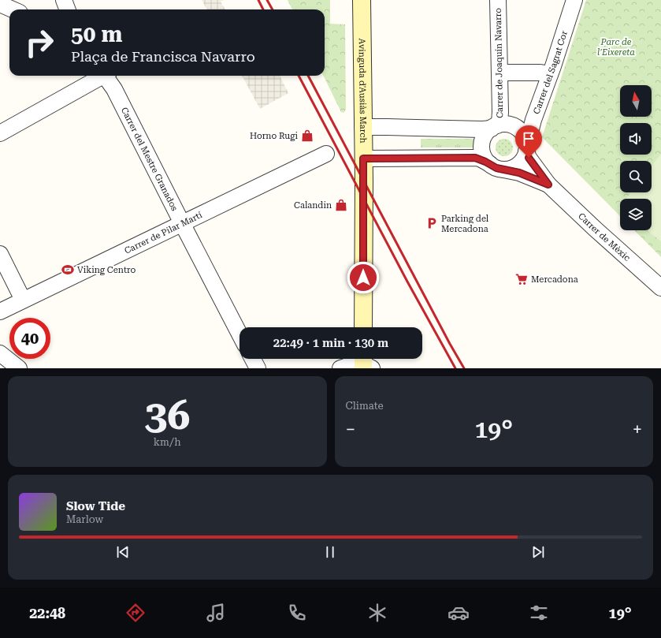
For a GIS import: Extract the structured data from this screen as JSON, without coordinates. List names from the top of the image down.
{
  "streets": {
    "street": [
      "Carrer de Joaquín Navarro",
      "Carrer del Sagrat Cor",
      "Avinguda d'Ausiàs March",
      "Carrer del Mestre Granados",
      "Carrer de Pilar Martí",
      "Carrer de Mèxic"
    ]
  },
  "crossings": [
    ["Carrer de Joaquín Navarro", "Carrer del Sagrat Cor"],
    ["Carrer de Joaquín Navarro", "Carrer de Mèxic"],
    ["Carrer del Sagrat Cor", "Carrer de Mèxic"],
    ["Avinguda d'Ausiàs March", "Carrer de Mèxic"],
    ["Carrer del Mestre Granados", "Carrer de Pilar Martí"]
  ],
  "parks": ["Parc de l'Eixereta"],
  "places": {
    "shop": ["Horno Rugi", "Calandin"],
    "parking": ["Parking del Mercadona"],
    "sports": ["Viking Centro"],
    "supermarket": ["Mercadona"]
  },
  "north": "top",
  "page": {
    "turn": ["50 m", "Plaça de Francisca Navarro"],
    "limit": "40",
    "trip": "22:49 · 1 min · 130 m",
    "tile": [
      ["36", "km/h"],
      "Climate"
    ],
    "heat": ["−", "19°", "+"],
    "song": ["Slow Tide", "Marlow"],
    "tabs": ["22:48", "19°"]
  }
}
